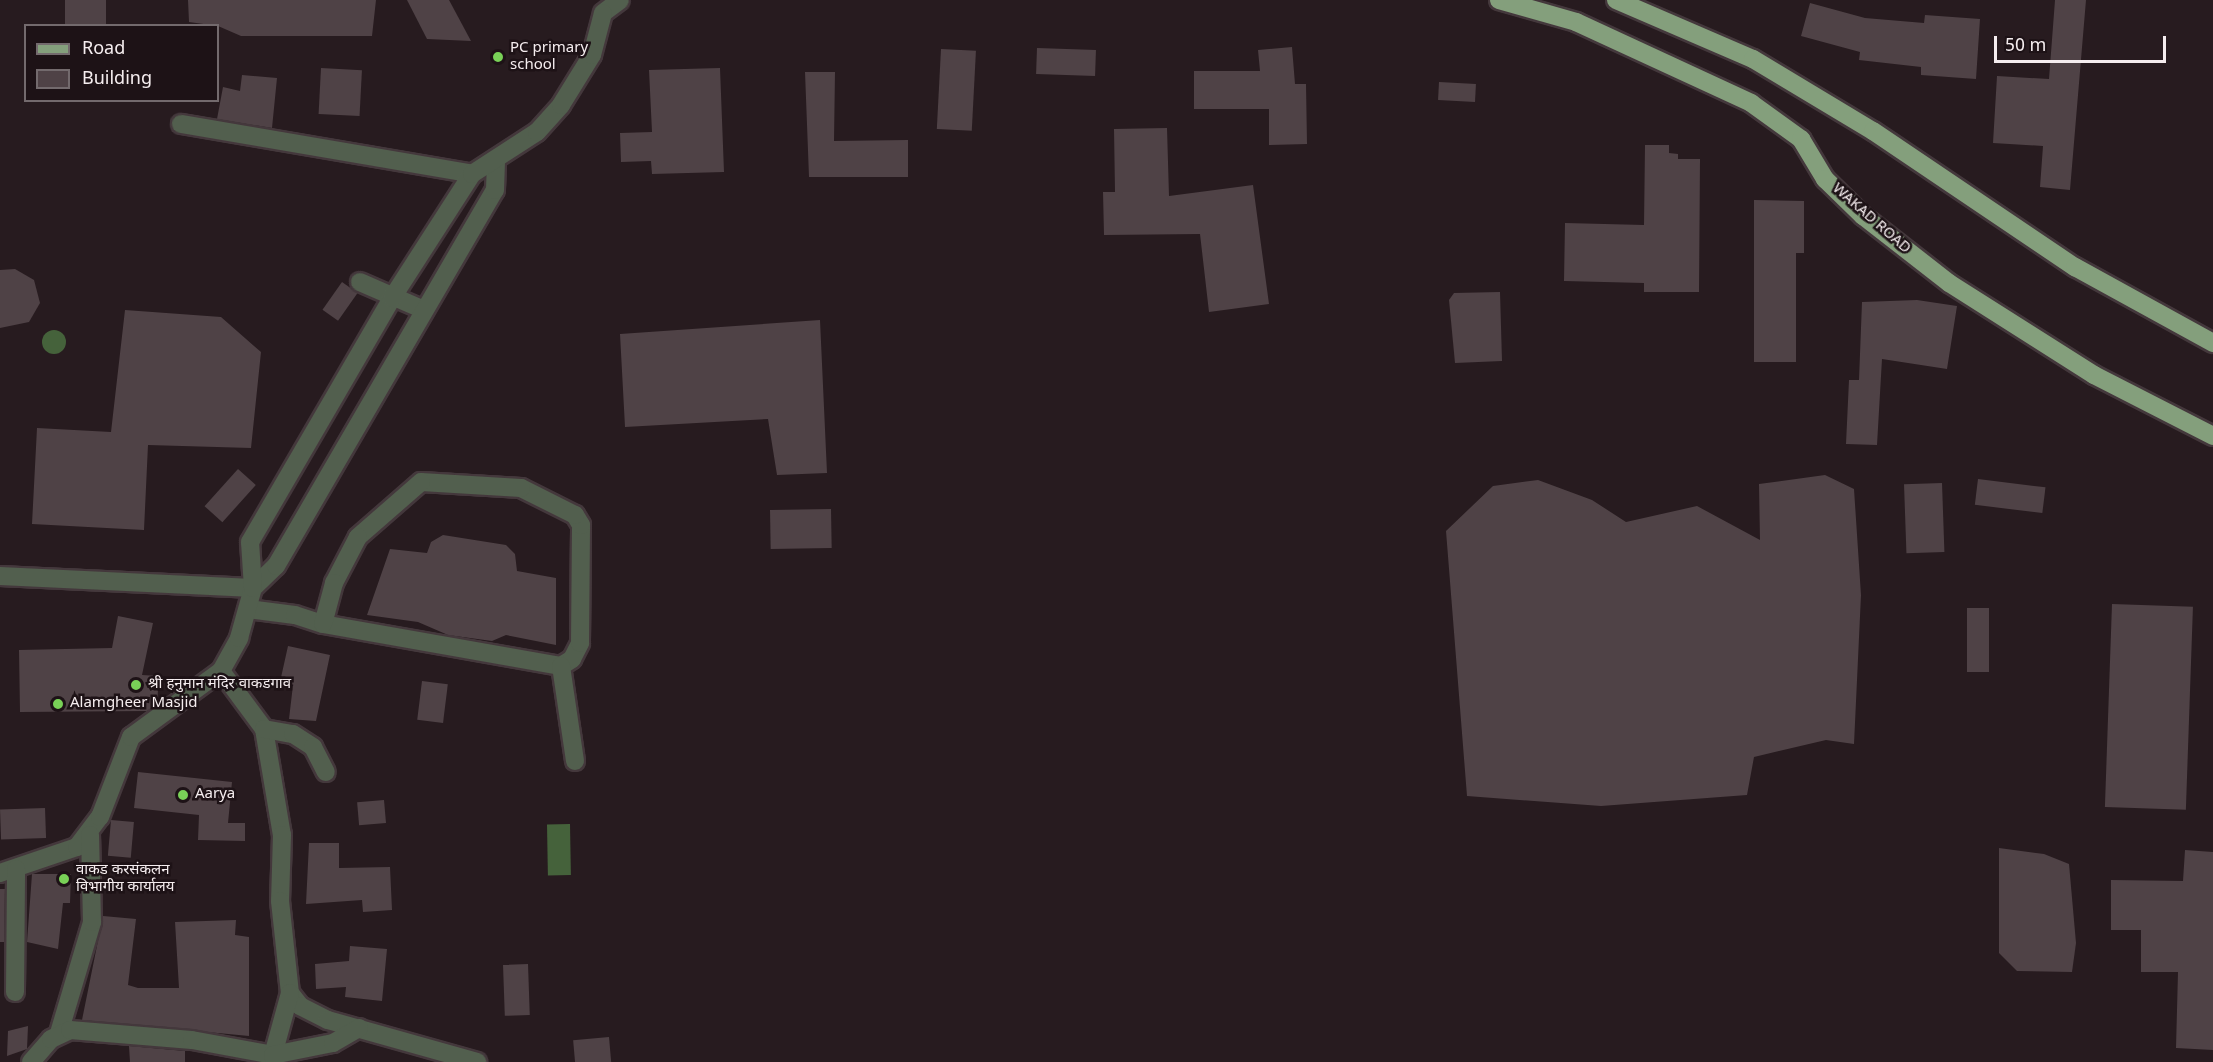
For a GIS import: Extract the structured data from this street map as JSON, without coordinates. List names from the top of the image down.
{
  "streets": {
    "main road": ["WAKAD ROAD"]
  },
  "places": [
    "PC primary school",
    "श्री हनुमान मंदिर वाकडगाव",
    "Alamgheer Masjid",
    "Aarya",
    "वाकड करसंकलन विभागीय कार्यालय"
  ],
  "legend": ["Road", "Building"],
  "scale_bar": "50 m"
}
